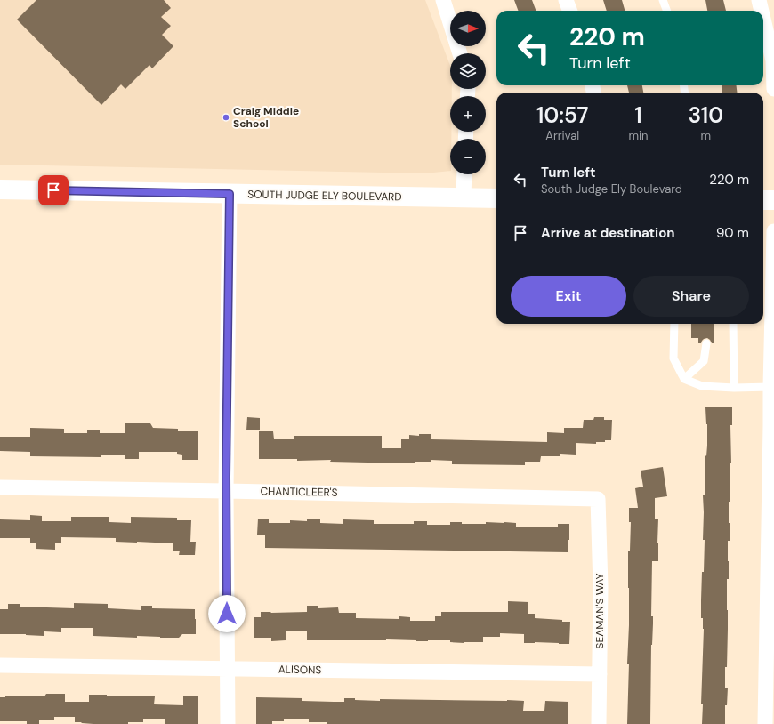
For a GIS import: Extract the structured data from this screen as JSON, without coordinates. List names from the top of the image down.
{
  "streets": {
    "main road": ["SOUTH JUDGE ELY BOULEVARD"],
    "street": ["CHANTICLEER'S", "SEAMAN'S WAY", "ALISONS"]
  },
  "crossings": [
    ["CHANTICLEER'S", "SEAMAN'S WAY"],
    ["SEAMAN'S WAY", "ALISONS"]
  ],
  "places": ["Craig Middle School"],
  "north": "right",
  "page": {
    "map_buttons": ["+", "−"],
    "turn": ["220 m", "Turn left"],
    "eta": [
      "10:57",
      "Arrival",
      "1",
      "min",
      "310",
      "m"
    ],
    "list": [
      {
        "name": "Turn left",
        "note": "South Judge Ely Boulevard",
        "value": "220 m"
      },
      {
        "name": "Arrive at destination",
        "value": "90 m"
      }
    ],
    "buttons": ["Exit", "Share"]
  }
}
